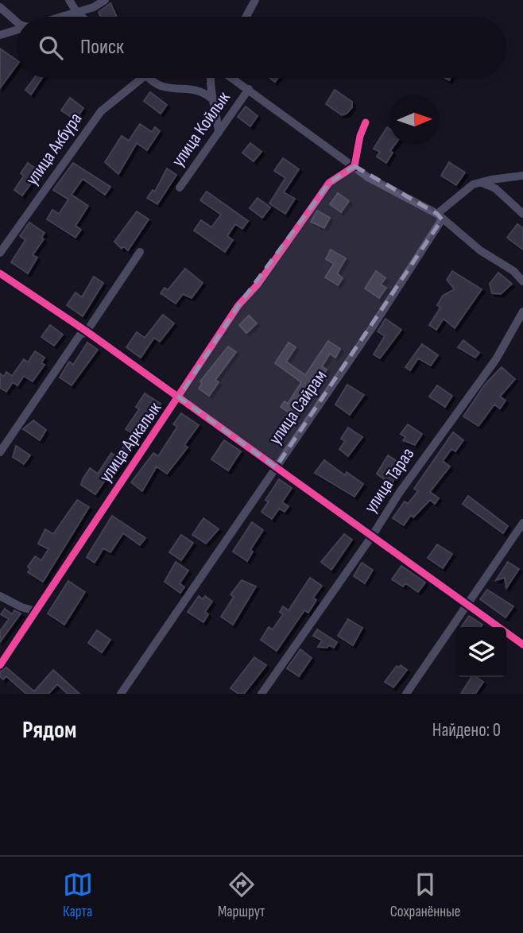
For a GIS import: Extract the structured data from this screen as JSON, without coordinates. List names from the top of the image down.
{
  "streets": {
    "street": [
      "улица Койлык",
      "улица Акбура",
      "улица Сайрам",
      "улица Аркалык",
      "улица Тараз"
    ]
  },
  "north": "right",
  "page": {
    "search": "Поиск",
    "heading": ["Рядом", "Найдено: 0"],
    "nav": ["Карта", "Маршрут", "Сохранённые"]
  }
}
